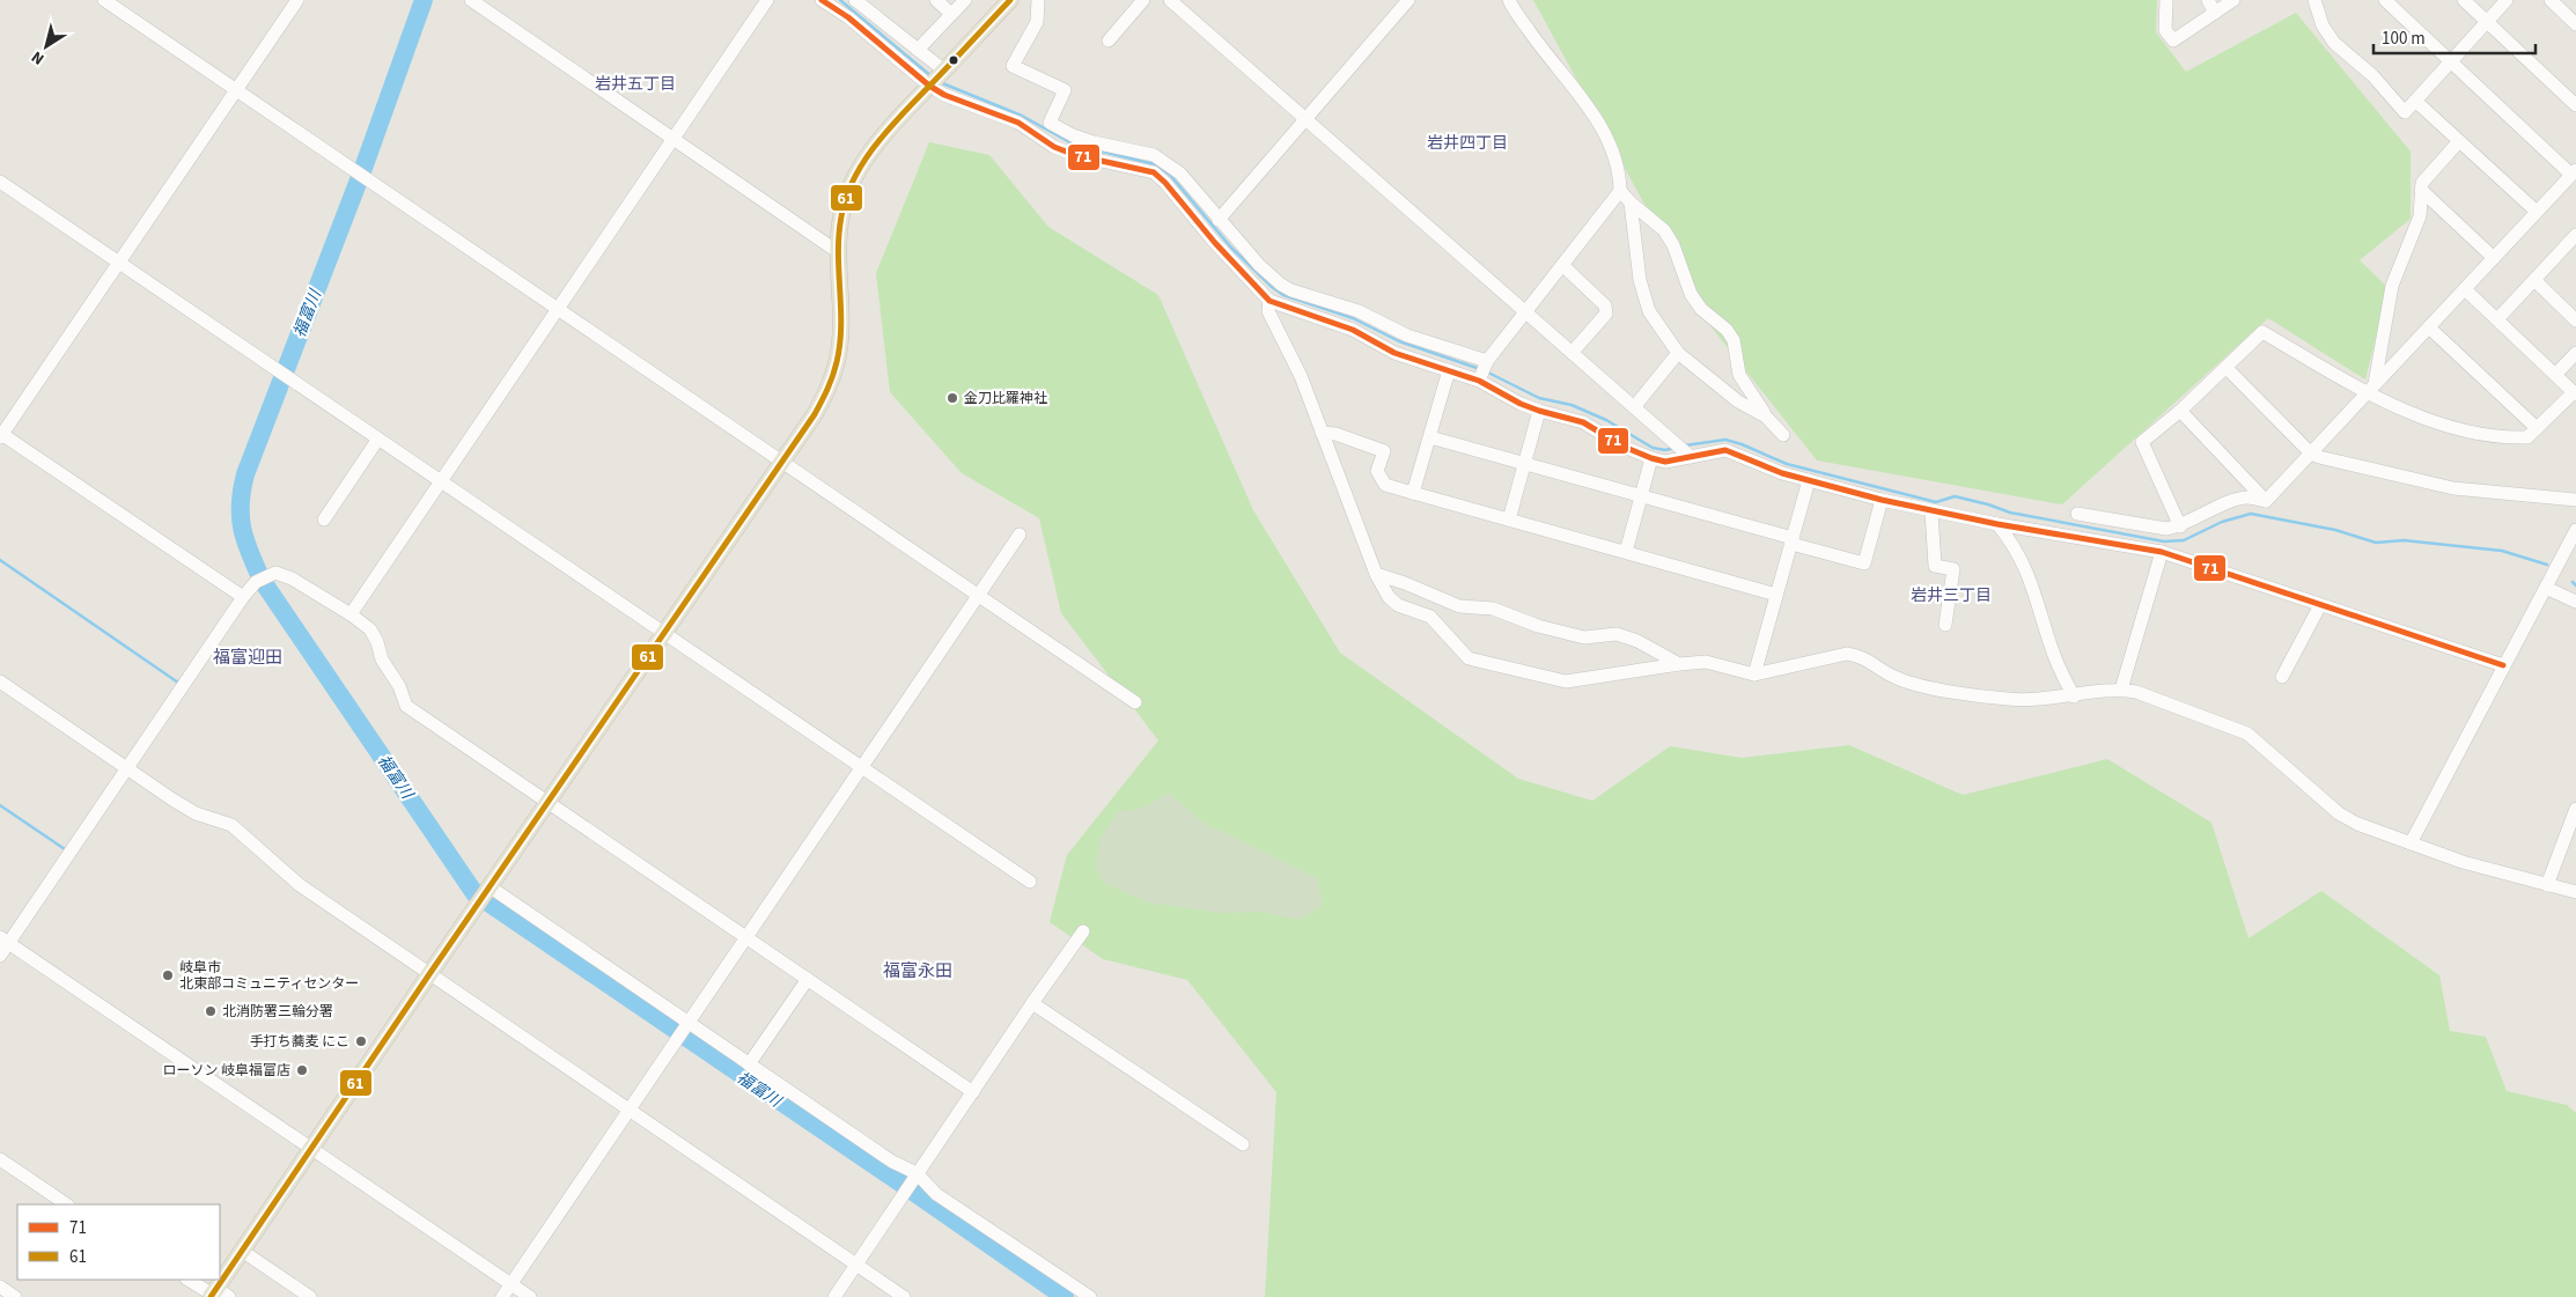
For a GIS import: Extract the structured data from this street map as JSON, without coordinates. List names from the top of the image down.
{
  "districts": [
    "岩井五丁目",
    "岩井四丁目",
    "岩井三丁目",
    "福富迎田",
    "福富永田"
  ],
  "water": ["福富川"],
  "places": [
    "金刀比羅神社",
    "岐阜市 北東部コミュニティセンター",
    "北消防署三輪分署",
    "手打ち蕎麦 にこ",
    "ローソン 岐阜福富店"
  ],
  "lines": ["transit line 71", "transit line 61"],
  "legend": ["71", "61"],
  "scale_bar": "100 m",
  "north": "bottom left"
}
